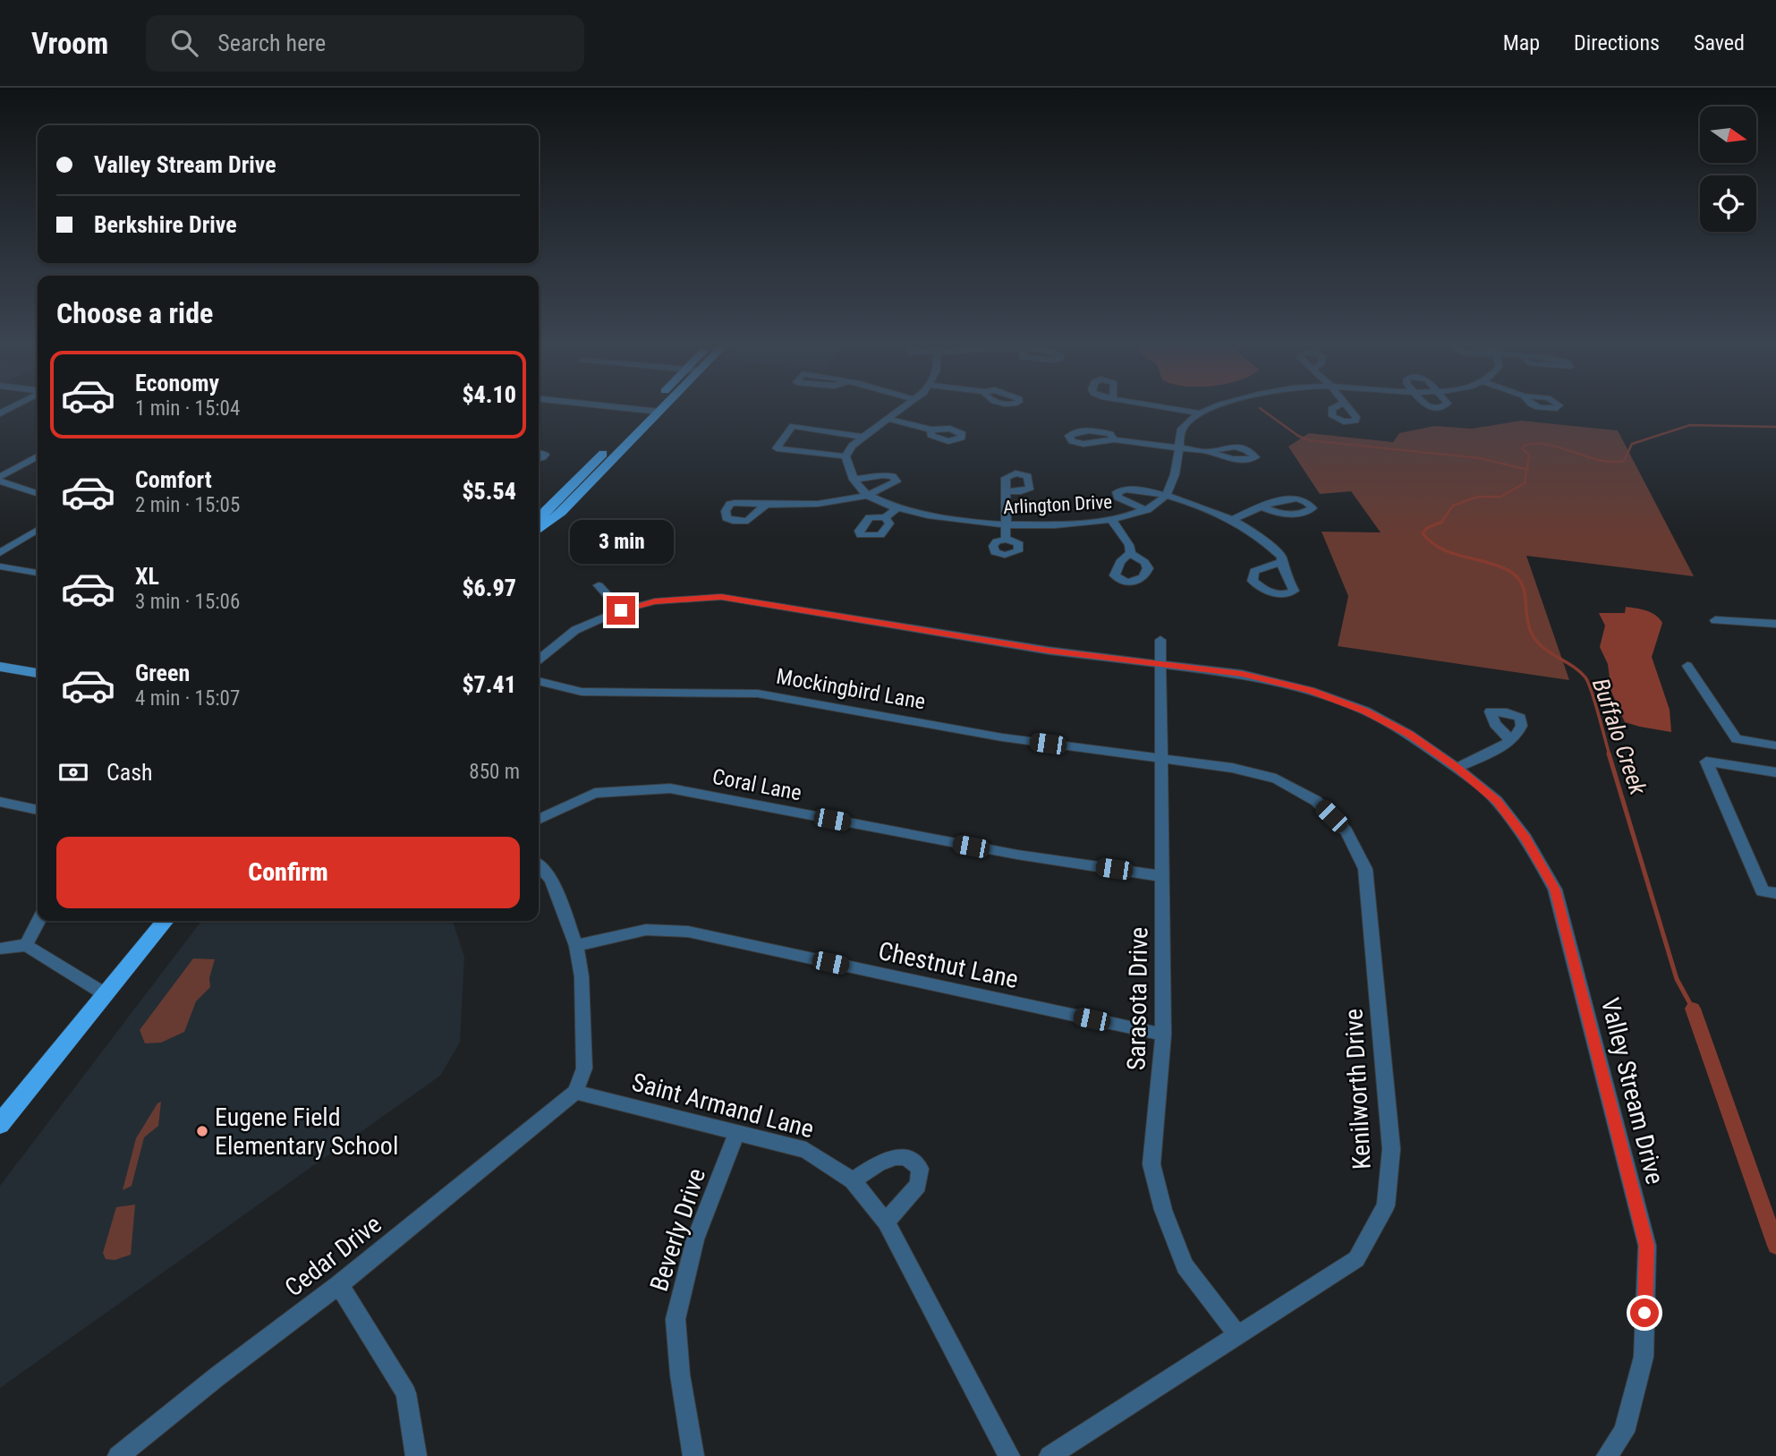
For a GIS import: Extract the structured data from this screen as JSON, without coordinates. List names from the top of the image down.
{
  "streets": {
    "street": [
      "Arlington Drive",
      "Mockingbird Lane",
      "Coral Lane",
      "Chestnut Lane",
      "Sarasota Drive",
      "Kenilworth Drive",
      "Valley Stream Drive",
      "Saint Armand Lane",
      "Beverly Drive",
      "Cedar Drive"
    ]
  },
  "crossings": [
    ["Mockingbird Lane", "Sarasota Drive"],
    ["Mockingbird Lane", "Kenilworth Drive"],
    ["Coral Lane", "Sarasota Drive"],
    ["Chestnut Lane", "Sarasota Drive"],
    ["Sarasota Drive", "Kenilworth Drive"],
    ["Sarasota Drive", "Valley Stream Drive"],
    ["Saint Armand Lane", "Beverly Drive"],
    ["Saint Armand Lane", "Cedar Drive"]
  ],
  "water": ["Buffalo Creek"],
  "places": ["Eugene Field Elementary School"],
  "north": "right",
  "page": {
    "header": "Vroom",
    "search": "Search here",
    "nav": ["Map", "Directions", "Saved"],
    "banner": ["Valley Stream Drive", "Berkshire Drive"],
    "heading": "Choose a ride",
    "list": [
      {
        "name": "Economy",
        "note": "1 min · 15:04",
        "value": "$4.10"
      },
      {
        "name": "Comfort",
        "note": "2 min · 15:05",
        "value": "$5.54"
      },
      {
        "name": "XL",
        "note": "3 min · 15:06",
        "value": "$6.97"
      },
      {
        "name": "Green",
        "note": "4 min · 15:07",
        "value": "$7.41"
      }
    ],
    "bubble": "3 min",
    "pay": ["Cash", "850 m"],
    "buttons": "Confirm"
  }
}
